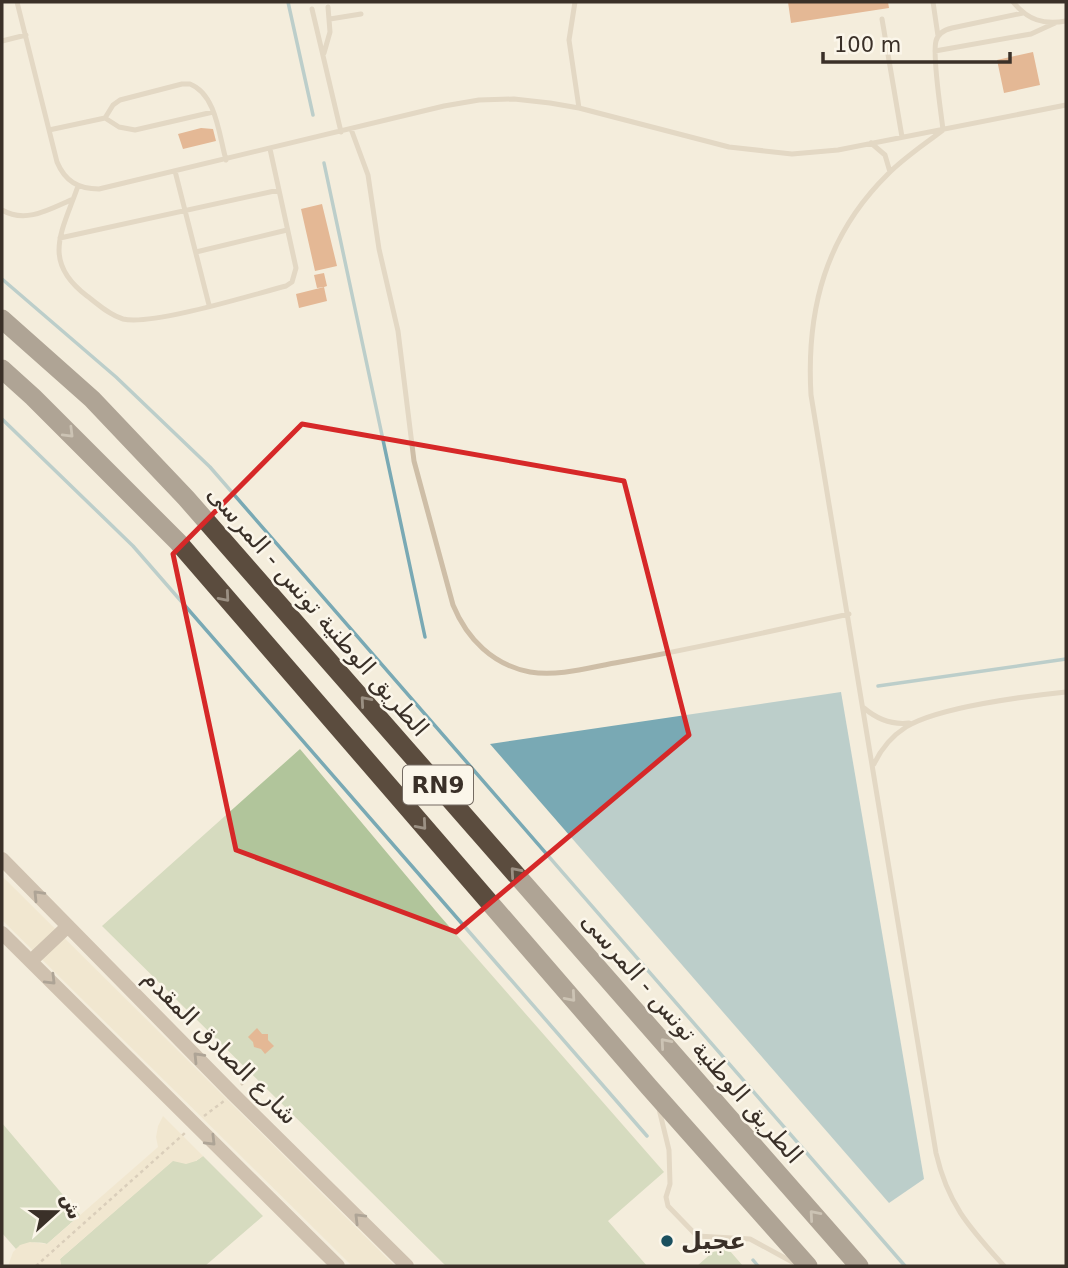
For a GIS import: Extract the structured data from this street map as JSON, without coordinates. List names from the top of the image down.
{
  "streets": {
    "highway": ["الطريق الوطنية تونس - المرسى", "RN9"],
    "main road": ["شارع الصادق المقدم"]
  },
  "places": ["عجيل"],
  "scale_bar": "100 m",
  "north": "right"
}
